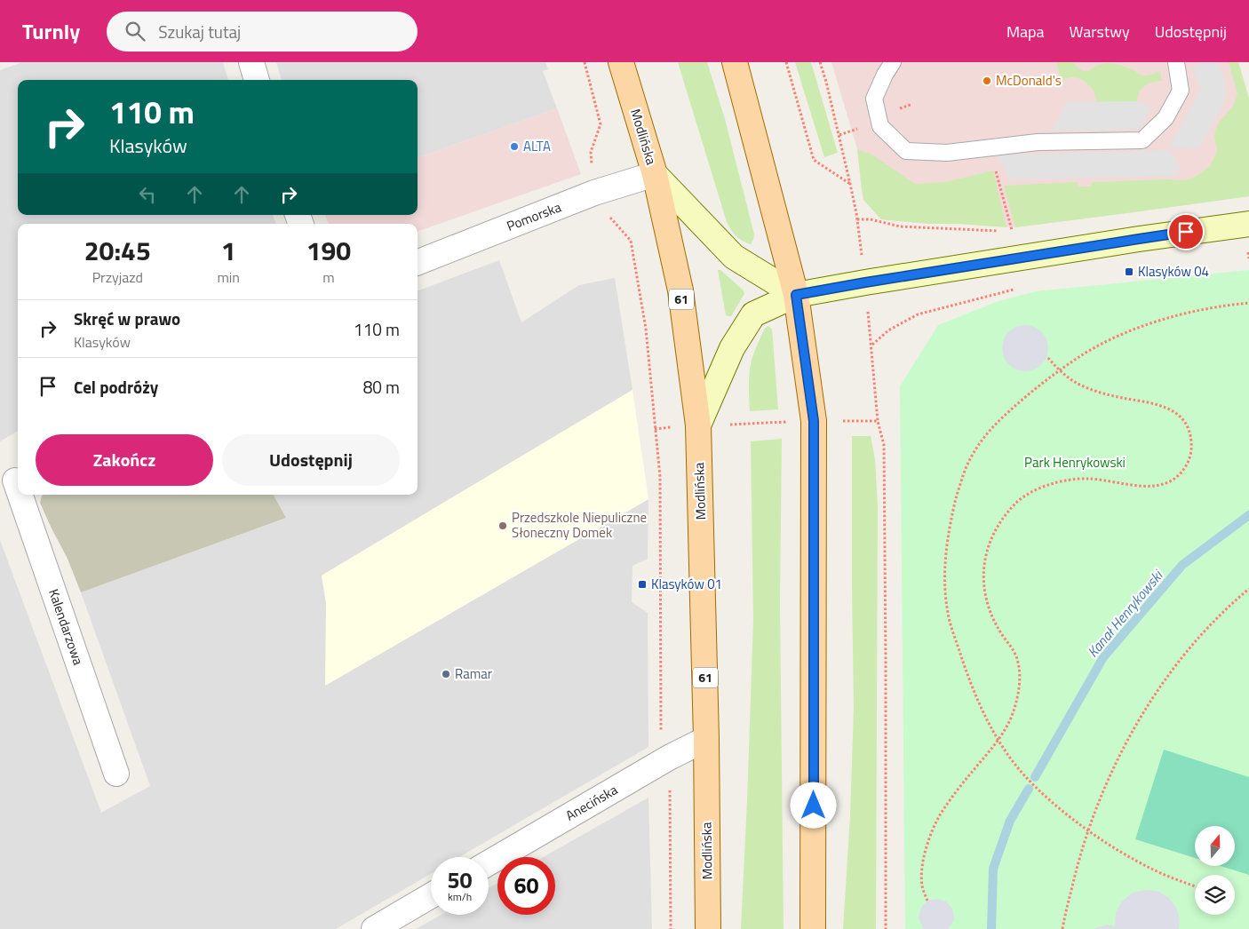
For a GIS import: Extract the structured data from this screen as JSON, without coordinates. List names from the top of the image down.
{
  "streets": {
    "main road": ["Modlińska", "61"],
    "street": ["Pomorska", "Kalendarzowa", "Anecińska"]
  },
  "crossings": [
    ["Modlińska", "Pomorska"],
    ["Modlińska", "Anecińska"]
  ],
  "water": ["Kanał Henrykowski"],
  "parks": ["Park Henrykowski"],
  "places": {
    "other": [
      "McDonald's",
      "ALTA",
      "Przedszkole Niepuliczne Słoneczny Domek",
      "Ramar"
    ],
    "transit": ["Klasyków 04", "Klasyków 01"]
  },
  "north": "top",
  "page": {
    "header": "Turnly",
    "search": "Szukaj tutaj",
    "nav": ["Mapa", "Warstwy", "Udostępnij"],
    "turn": ["110 m", "Klasyków"],
    "eta": [
      "20:45",
      "Przyjazd",
      "1",
      "min",
      "190",
      "m"
    ],
    "list": [
      {
        "name": "Skręć w prawo",
        "note": "Klasyków",
        "value": "110 m"
      },
      {
        "name": "Cel podróży",
        "value": "80 m"
      }
    ],
    "buttons": ["Zakończ", "Udostępnij"],
    "speed": "50 km/h",
    "limit": "60"
  }
}
